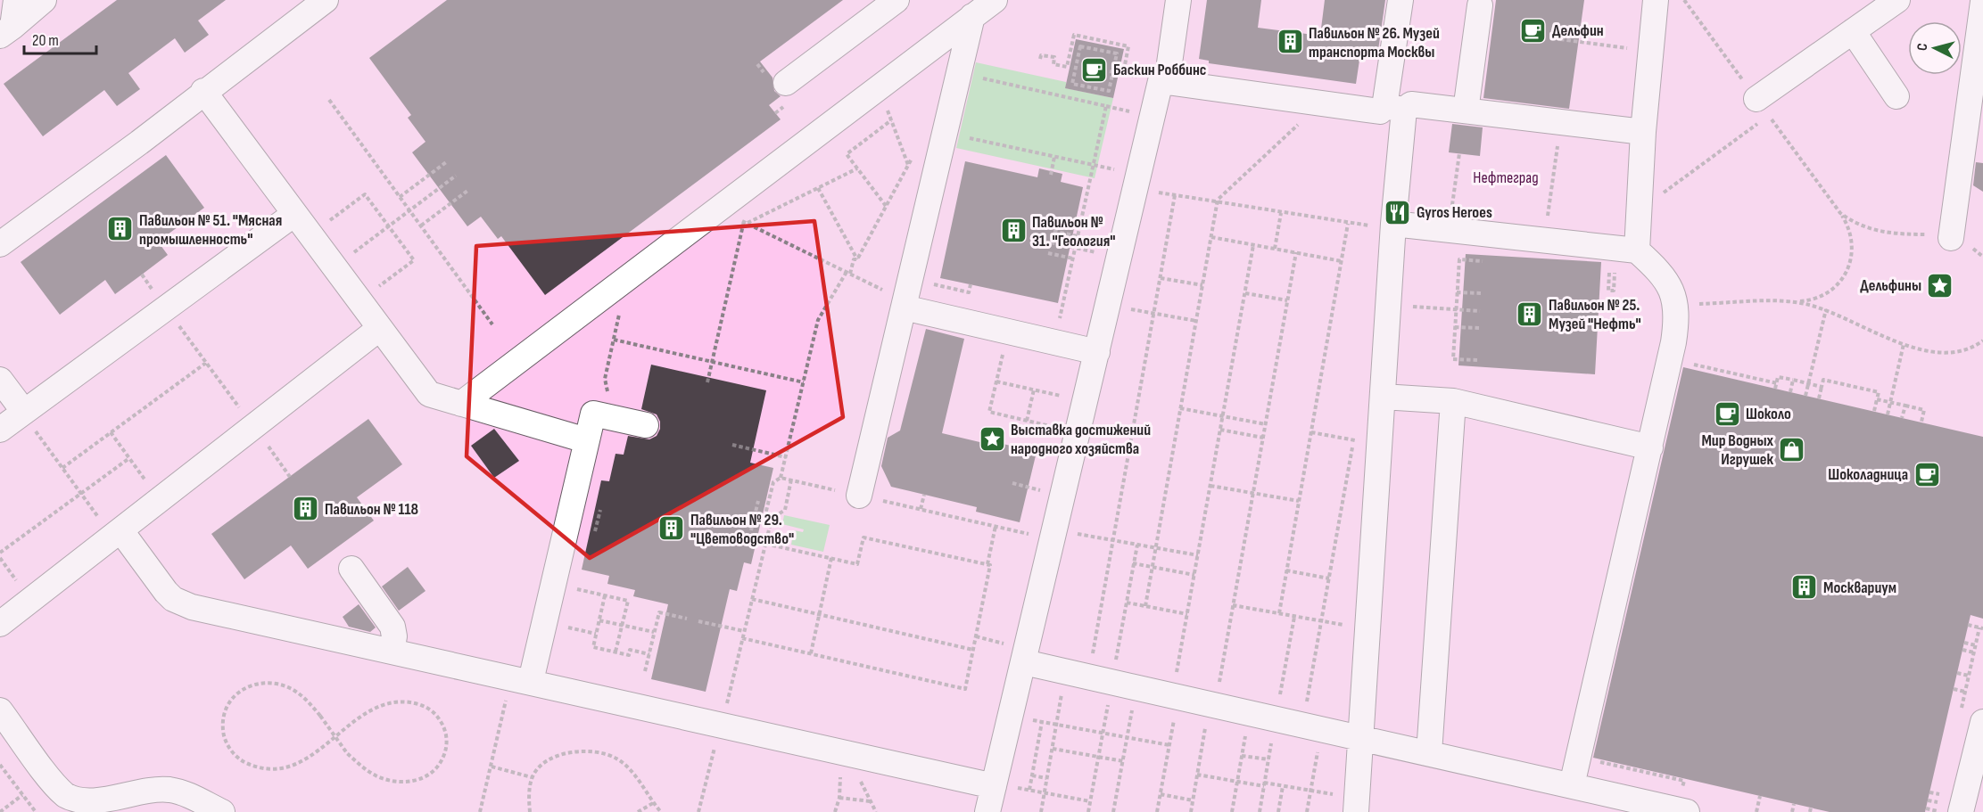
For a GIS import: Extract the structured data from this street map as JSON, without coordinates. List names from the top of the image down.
{
  "parks": ["Нефтеград"],
  "places": {
    "cafe": [
      "Дельфин",
      "Баскин Роббинс",
      "Шоколо",
      "Шоколадница"
    ],
    "building": [
      "Павильон № 26. Музей транспорта Москвы",
      "Павильон № 51. \"Мясная промышленность\"",
      "Павильон № 31. \"Геология\"",
      "Павильон № 25. Музей \"Нефть\"",
      "Павильон № 118",
      "Павильон № 29. \"Цветоводство\"",
      "Москвариум"
    ],
    "restaurant": ["Gyros Heroes"],
    "place": ["Дельфины", "Выставка достижений народного хозяйства"],
    "shop": ["Мир Водных Игрушек"]
  },
  "scale_bar": "20 m",
  "north": "left"
}
